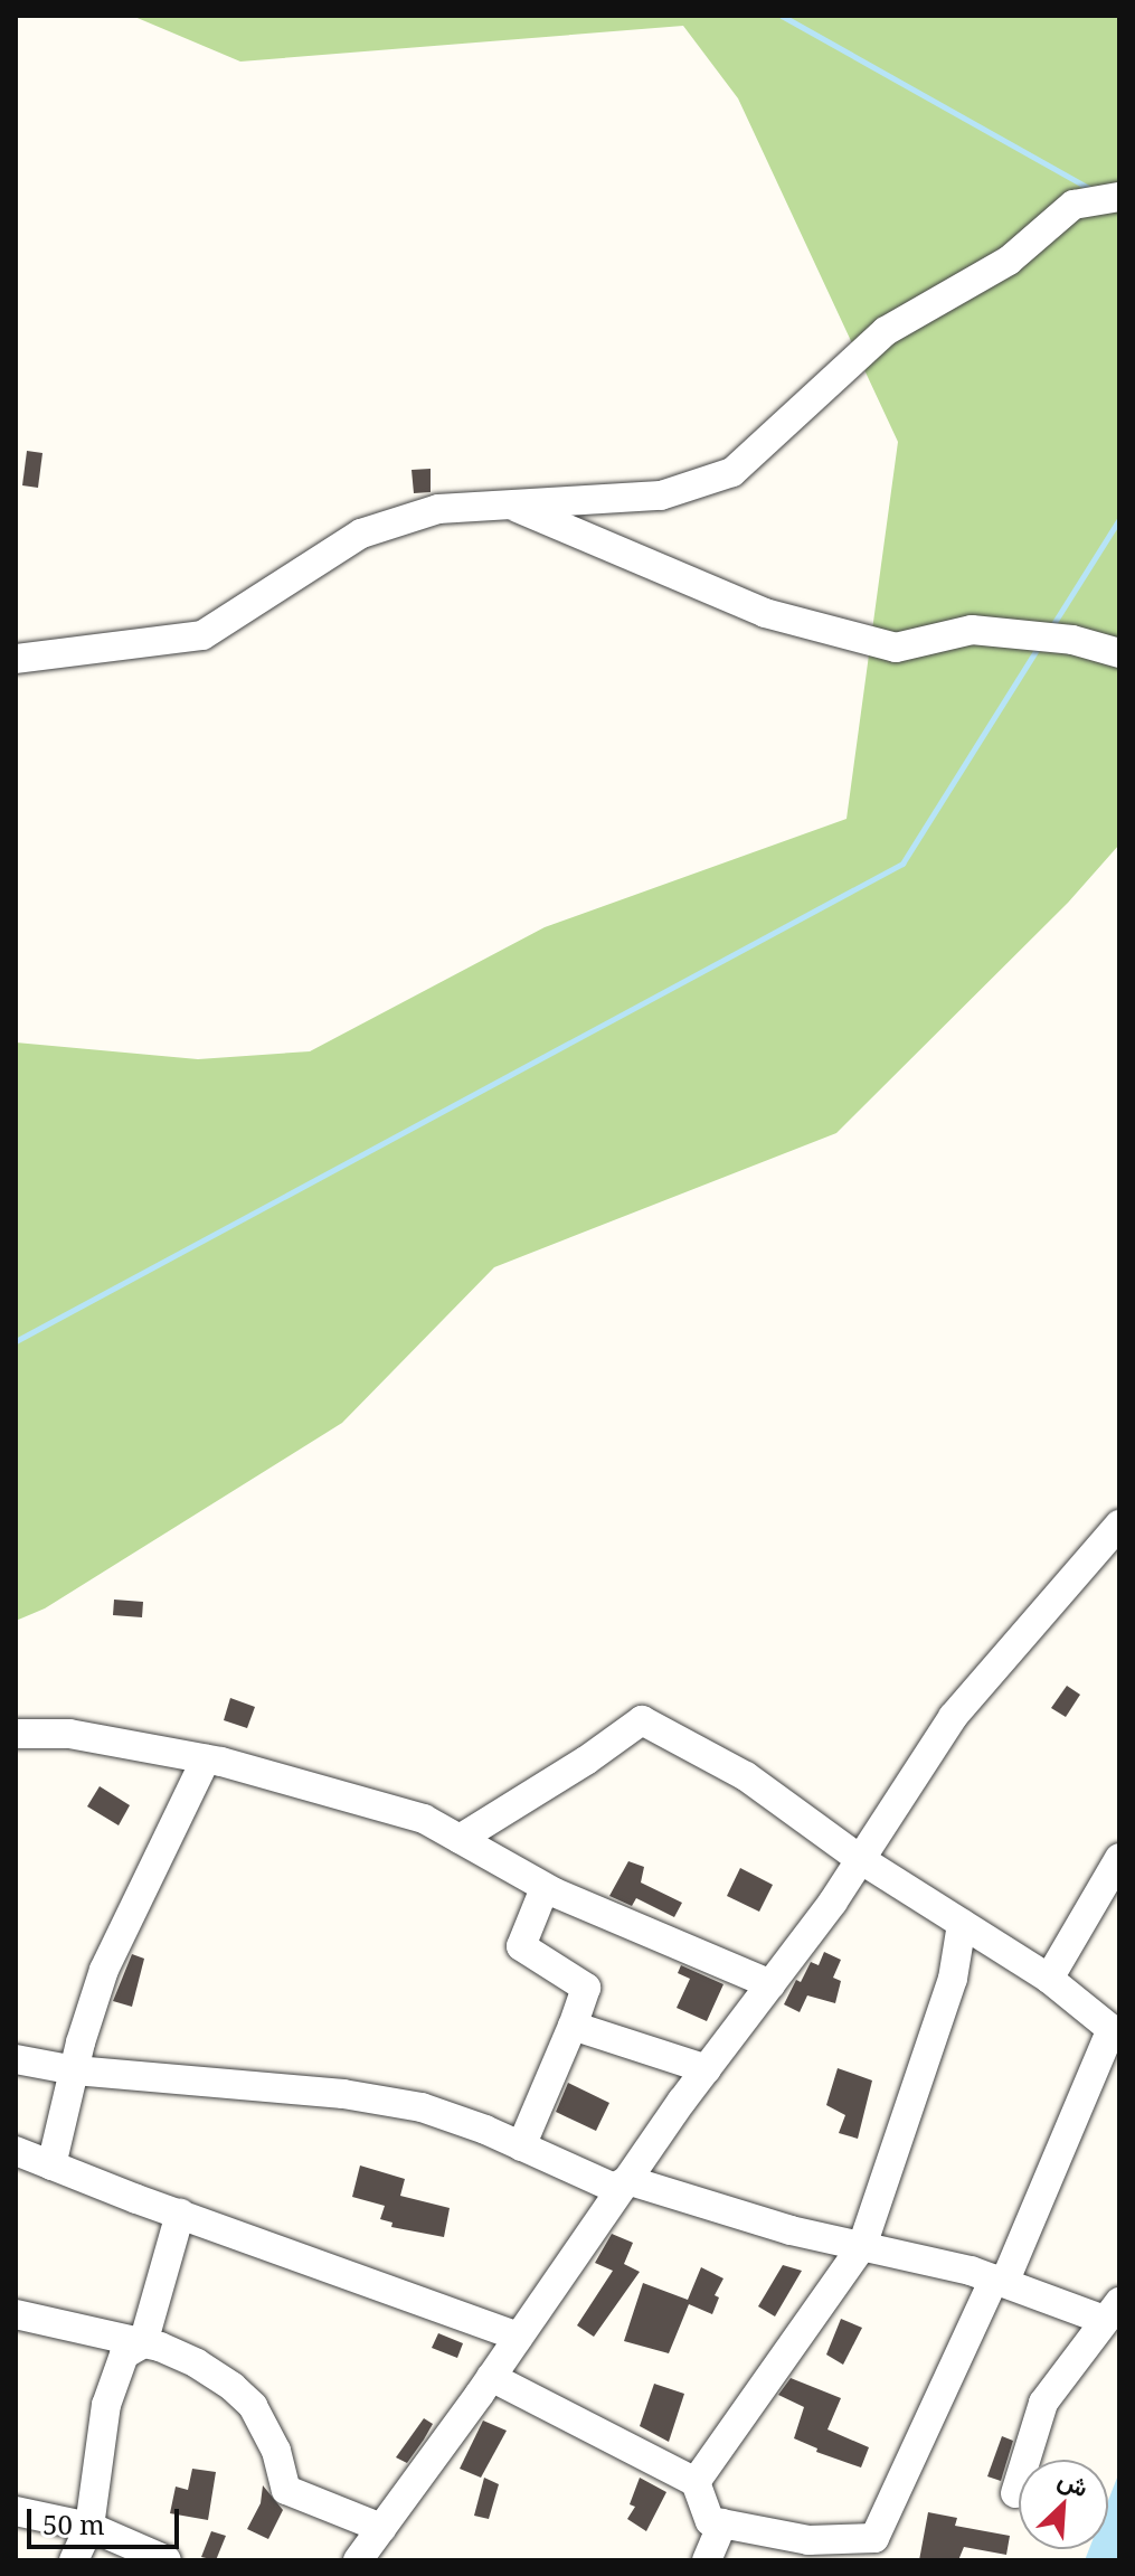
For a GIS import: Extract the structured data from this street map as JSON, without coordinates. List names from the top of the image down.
{
  "scale_bar": "50 m",
  "north": "top right"
}
